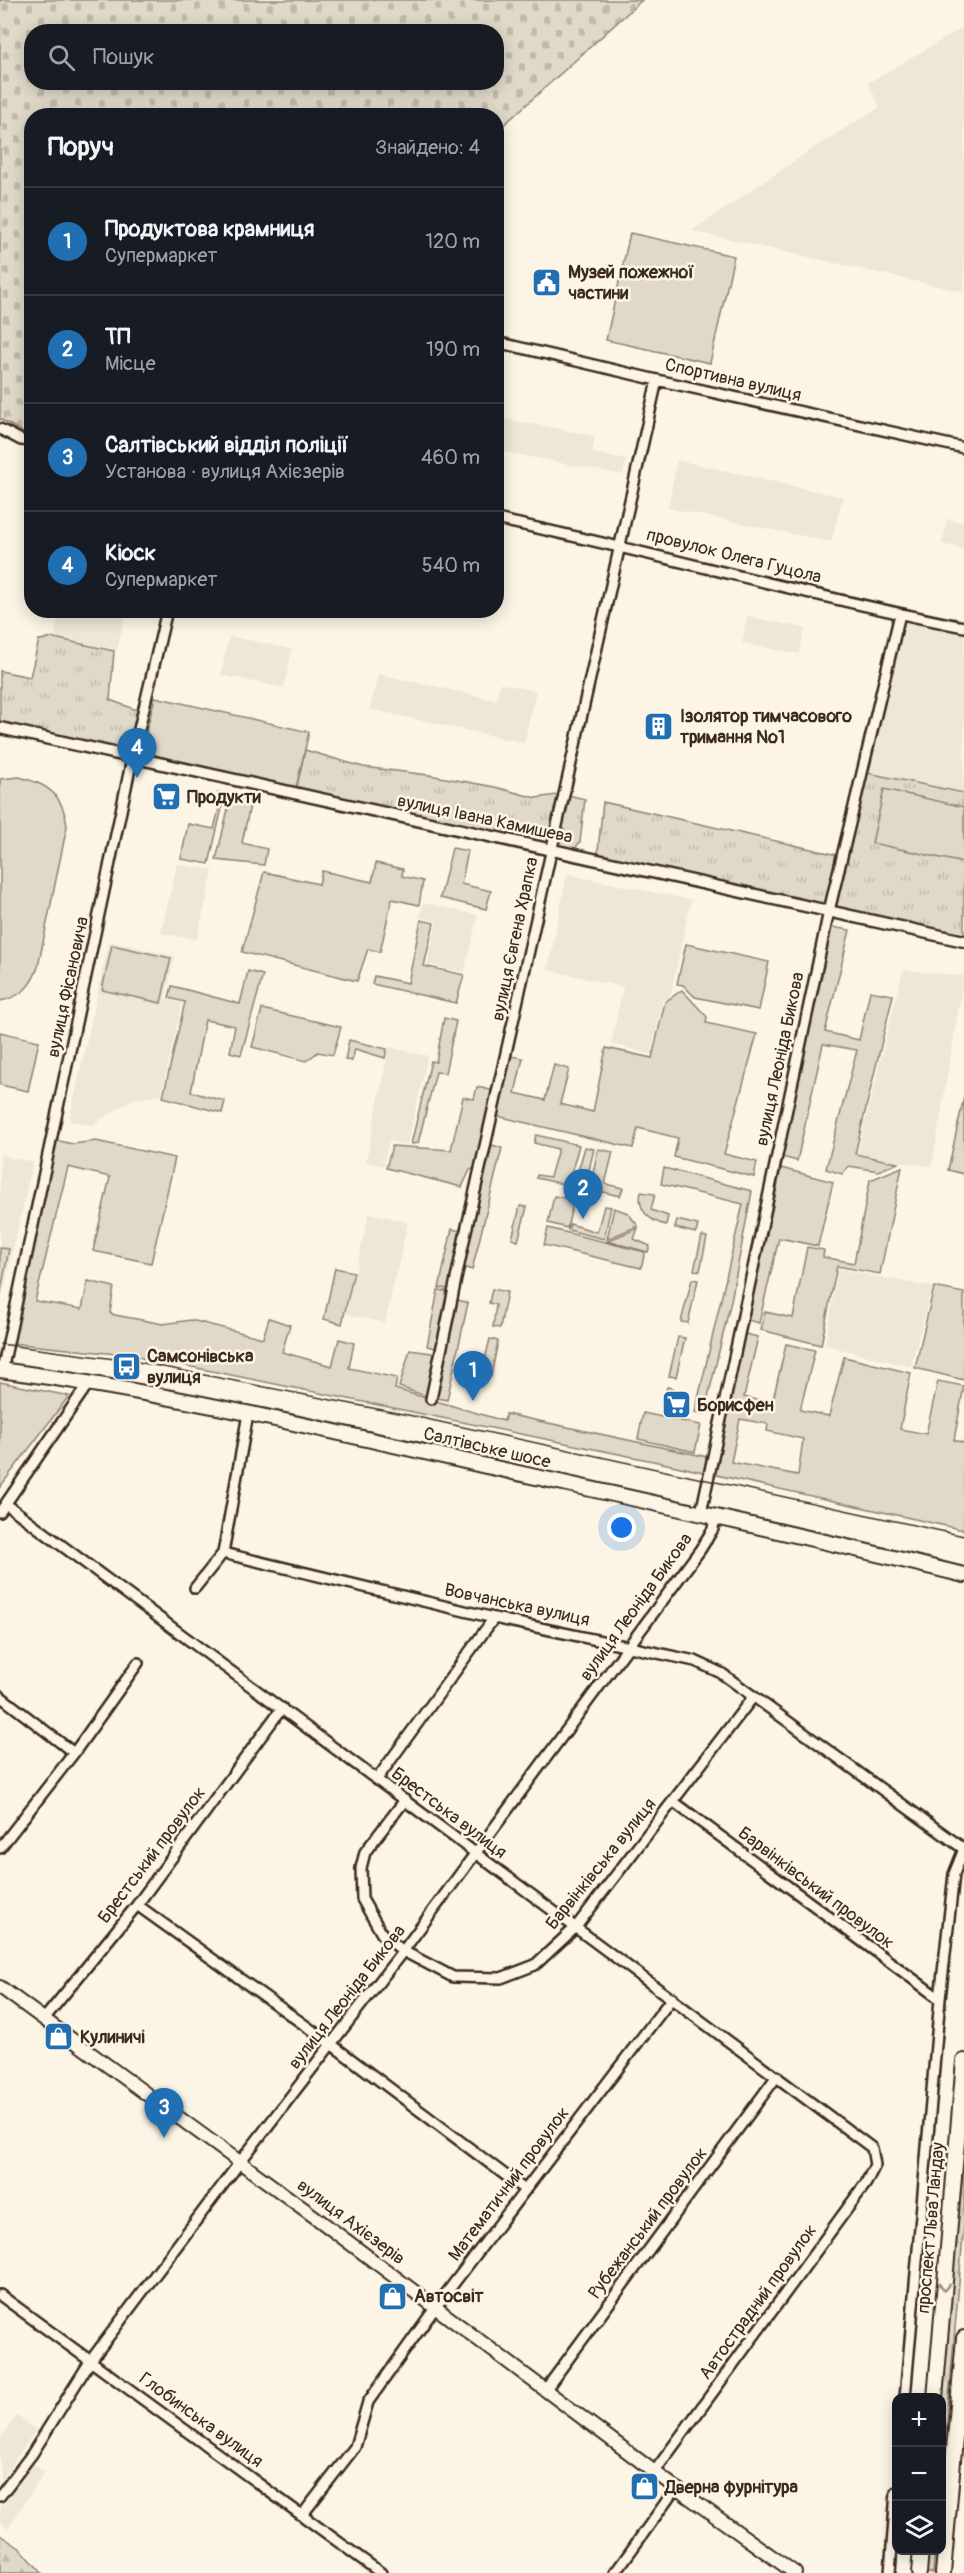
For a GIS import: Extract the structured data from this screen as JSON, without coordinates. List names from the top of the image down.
{
  "streets": {
    "main road": ["Салтівське шосе", "вулиця Ахієзерів", "проспект Льва Ландау"],
    "street": [
      "Спортивна вулиця",
      "провулок Олега Гуцола",
      "вулиця Івана Камишева",
      "вулиця Євгена Храпка",
      "вулиця Фісановича",
      "вулиця Леоніда Бикова",
      "Вовчанська вулиця",
      "Брестська вулиця",
      "Брестський провулок",
      "Барвінківська вулиця",
      "Барвінківський провулок",
      "Математичний провулок",
      "Рубежанський провулок",
      "Автострадний провулок",
      "Глобинська вулиця"
    ]
  },
  "crossings": [
    ["Спортивна вулиця", "вулиця Євгена Храпка"],
    ["провулок Олега Гуцола", "вулиця Євгена Храпка"],
    ["провулок Олега Гуцола", "вулиця Леоніда Бикова"],
    ["вулиця Івана Камишева", "вулиця Євгена Храпка"],
    ["вулиця Івана Камишева", "вулиця Фісановича"],
    ["вулиця Івана Камишева", "вулиця Леоніда Бикова"],
    ["вулиця Фісановича", "Салтівське шосе"],
    ["вулиця Леоніда Бикова", "Салтівське шосе"],
    ["вулиця Леоніда Бикова", "Вовчанська вулиця"],
    ["вулиця Леоніда Бикова", "Брестська вулиця"],
    ["вулиця Леоніда Бикова", "Барвінківська вулиця"],
    ["вулиця Леоніда Бикова", "вулиця Ахієзерів"],
    ["вулиця Леоніда Бикова", "Глобинська вулиця"],
    ["Вовчанська вулиця", "Барвінківська вулиця"],
    ["Брестська вулиця", "Брестський провулок"],
    ["Брестська вулиця", "Барвінківська вулиця"],
    ["Брестська вулиця", "Математичний провулок"],
    ["Брестська вулиця", "Рубежанський провулок"],
    ["Брестська вулиця", "Автострадний провулок"],
    ["Брестський провулок", "вулиця Ахієзерів"],
    ["Барвінківська вулиця", "Барвінківський провулок"],
    ["Математичний провулок", "вулиця Ахієзерів"],
    ["Математичний провулок", "Глобинська вулиця"],
    ["вулиця Ахієзерів", "Рубежанський провулок"],
    ["вулиця Ахієзерів", "Автострадний провулок"]
  ],
  "one_way": ["проспект Льва Ландау"],
  "places": {
    "public building": ["Музей пожежної частини"],
    "building": ["Ізолятор тимчасового тримання №1"],
    "supermarket": ["Продукти", "Борисфен"],
    "bus stop": ["Самсонівська вулиця"],
    "shop": ["Кулиничі", "Автосвіт", "Дверна фурнітура"]
  },
  "page": {
    "search": "Пошук",
    "heading": ["Поруч", "Знайдено: 4"],
    "list": [
      {
        "mark": "1",
        "name": "Продуктова крамниця",
        "note": "Супермаркет",
        "value": "120 m"
      },
      {
        "mark": "2",
        "name": "ТП",
        "note": "Місце",
        "value": "190 m"
      },
      {
        "mark": "3",
        "name": "Салтівський відділ поліції",
        "note": "Установа · вулиця Ахієзерів",
        "value": "460 m"
      },
      {
        "mark": "4",
        "name": "Кіоск",
        "note": "Супермаркет",
        "value": "540 m"
      }
    ],
    "pins": [
      "4",
      "2",
      "1",
      "3"
    ],
    "map_buttons": ["+", "−"]
  }
}
